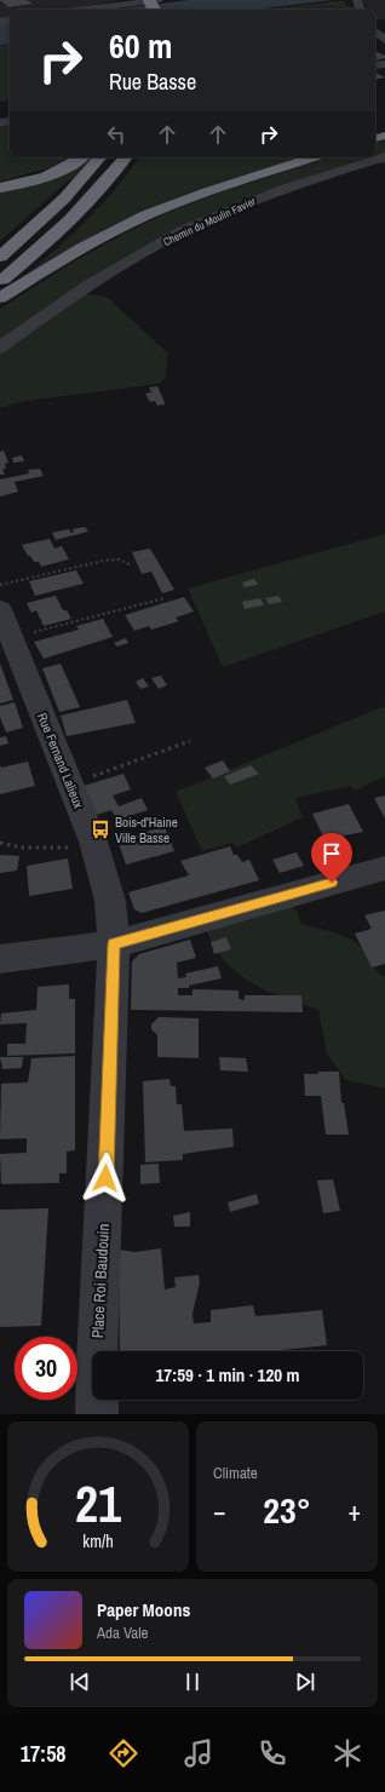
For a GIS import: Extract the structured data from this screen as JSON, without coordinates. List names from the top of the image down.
{
  "streets": {
    "street": ["Chemin du Moulin Favier", "Rue Fernand Lalieux", "Place Roi Baudouin"]
  },
  "crossings": [
    ["Rue Fernand Lalieux", "Place Roi Baudouin"]
  ],
  "places": {
    "bus stop": ["Bois-d'Haine Ville Basse"]
  },
  "page": {
    "turn": ["60 m", "Rue Basse"],
    "limit": "30",
    "trip": "17:59 · 1 min · 120 m",
    "tile": "Climate",
    "heat": ["−", "23°", "+"],
    "song": ["Paper Moons", "Ada Vale"],
    "tabs": "17:58",
    "gauge": ["21", "km/h"]
  }
}
